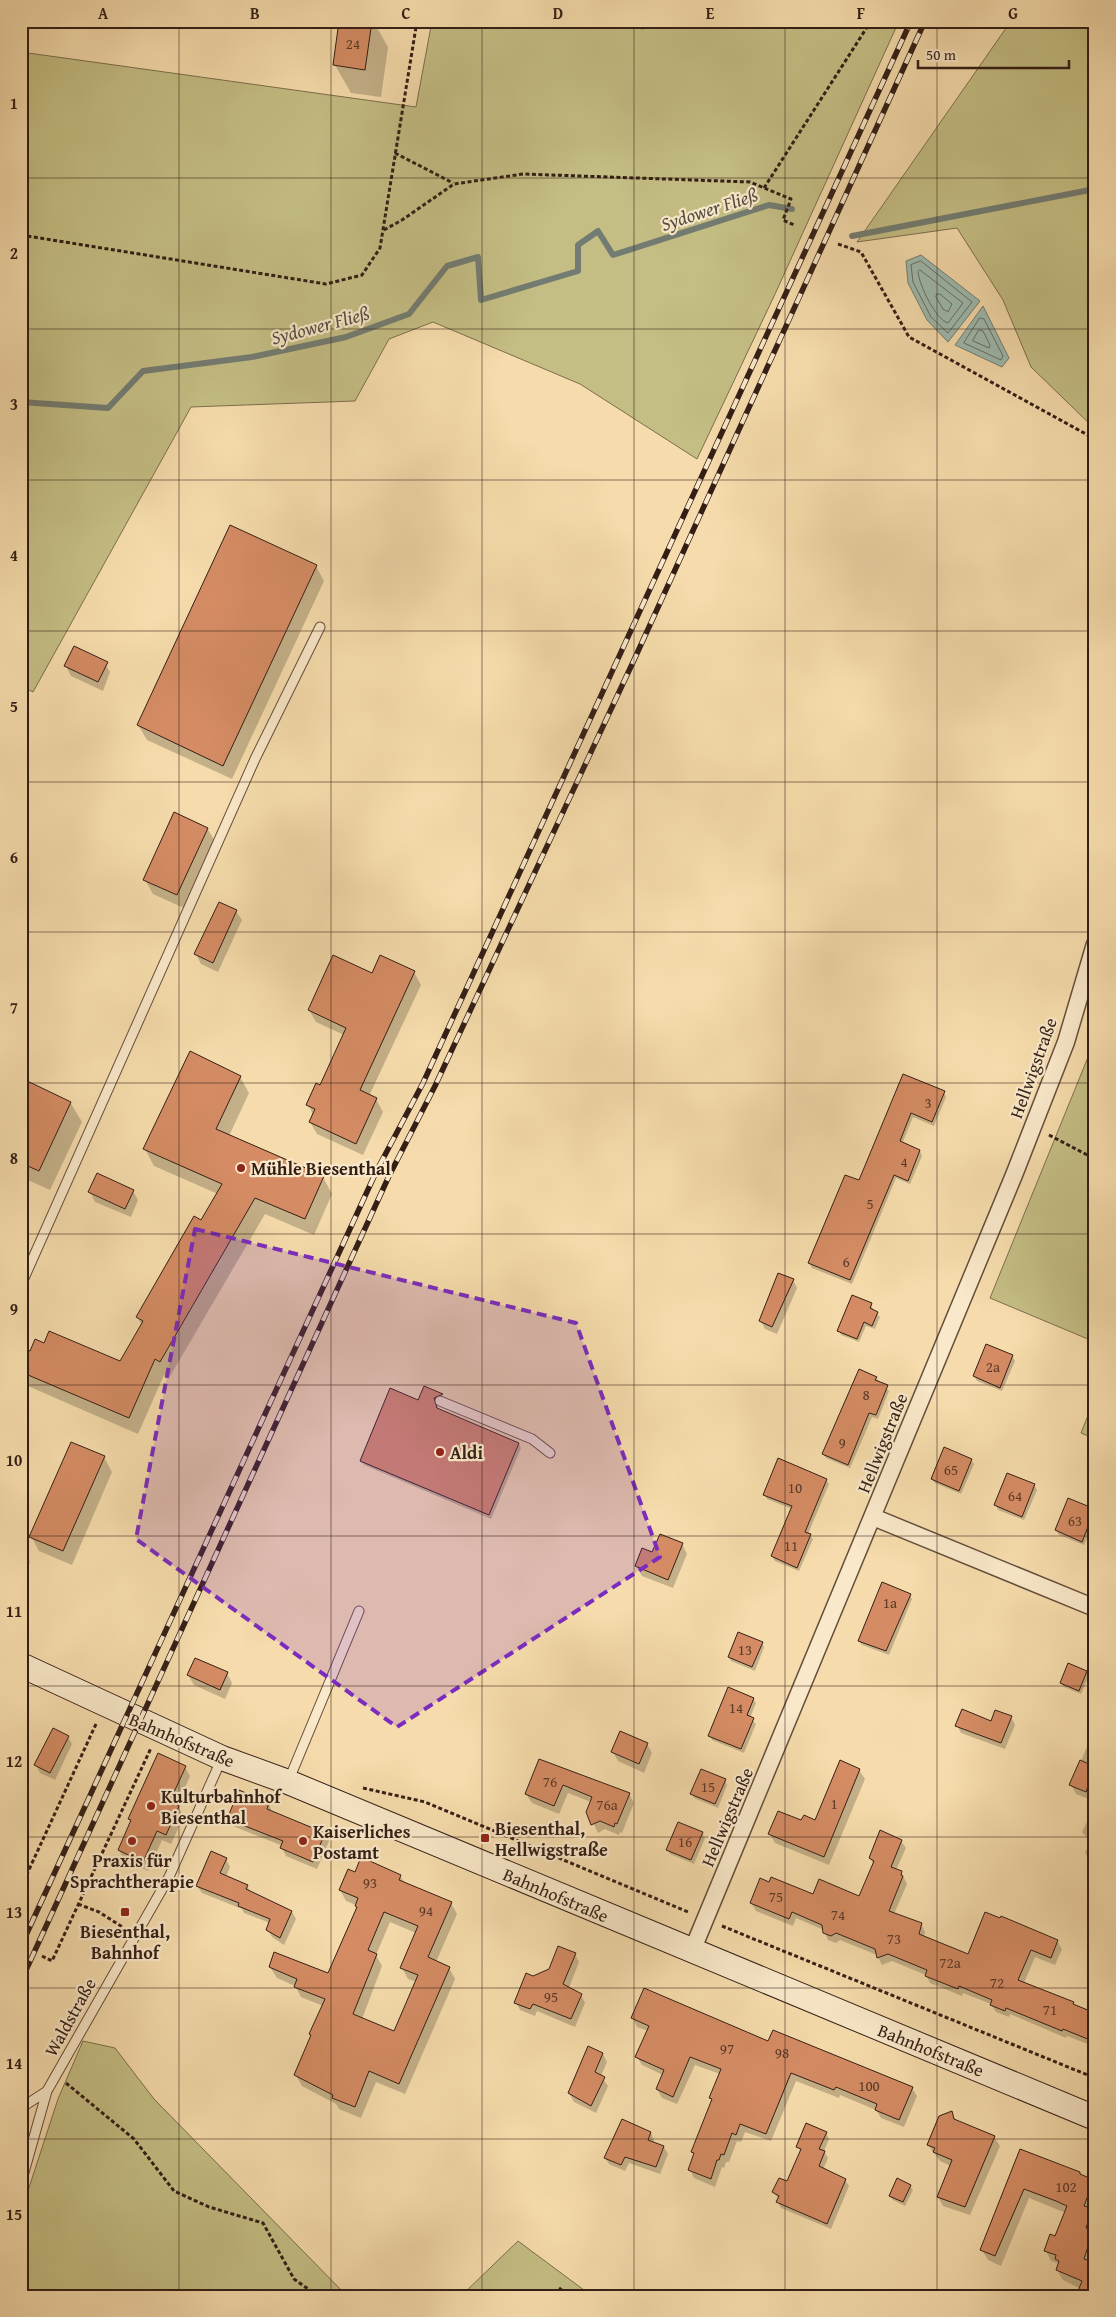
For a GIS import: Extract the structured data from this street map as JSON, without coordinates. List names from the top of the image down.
{
  "streets": {
    "main road": ["Bahnhofstraße"],
    "street": ["Hellwigstraße"],
    "lane": ["Waldstraße"]
  },
  "crossings": [
    ["Hellwigstraße", "Bahnhofstraße"],
    ["Bahnhofstraße", "Waldstraße"]
  ],
  "water": ["Sydower Fließ"],
  "places": {
    "other": [
      "Mühle Biesenthal",
      "Aldi",
      "Kulturbahnhof Biesenthal",
      "Praxis für Sprachtherapie",
      "Kaiserliches Postamt"
    ],
    "transit": ["Biesenthal, Hellwigstraße", "Biesenthal, Bahnhof"]
  },
  "house_numbers": [
    "24",
    "3",
    "4",
    "5",
    "6",
    "2a",
    "8",
    "9",
    "65",
    "10",
    "64",
    "63",
    "11",
    "1a",
    "13",
    "14",
    "76",
    "15",
    "1",
    "76a",
    "16",
    "93",
    "75",
    "94",
    "74",
    "73",
    "72a",
    "72",
    "95",
    "71",
    "97",
    "98",
    "100",
    "102"
  ],
  "scale_bar": "50 m",
  "grid": {
    "columns": [
      "A",
      "B",
      "C",
      "D",
      "E",
      "F",
      "G"
    ],
    "rows": [
      "1",
      "2",
      "3",
      "4",
      "5",
      "6",
      "7",
      "8",
      "9",
      "10",
      "11",
      "12",
      "13",
      "14",
      "15"
    ]
  }
}
